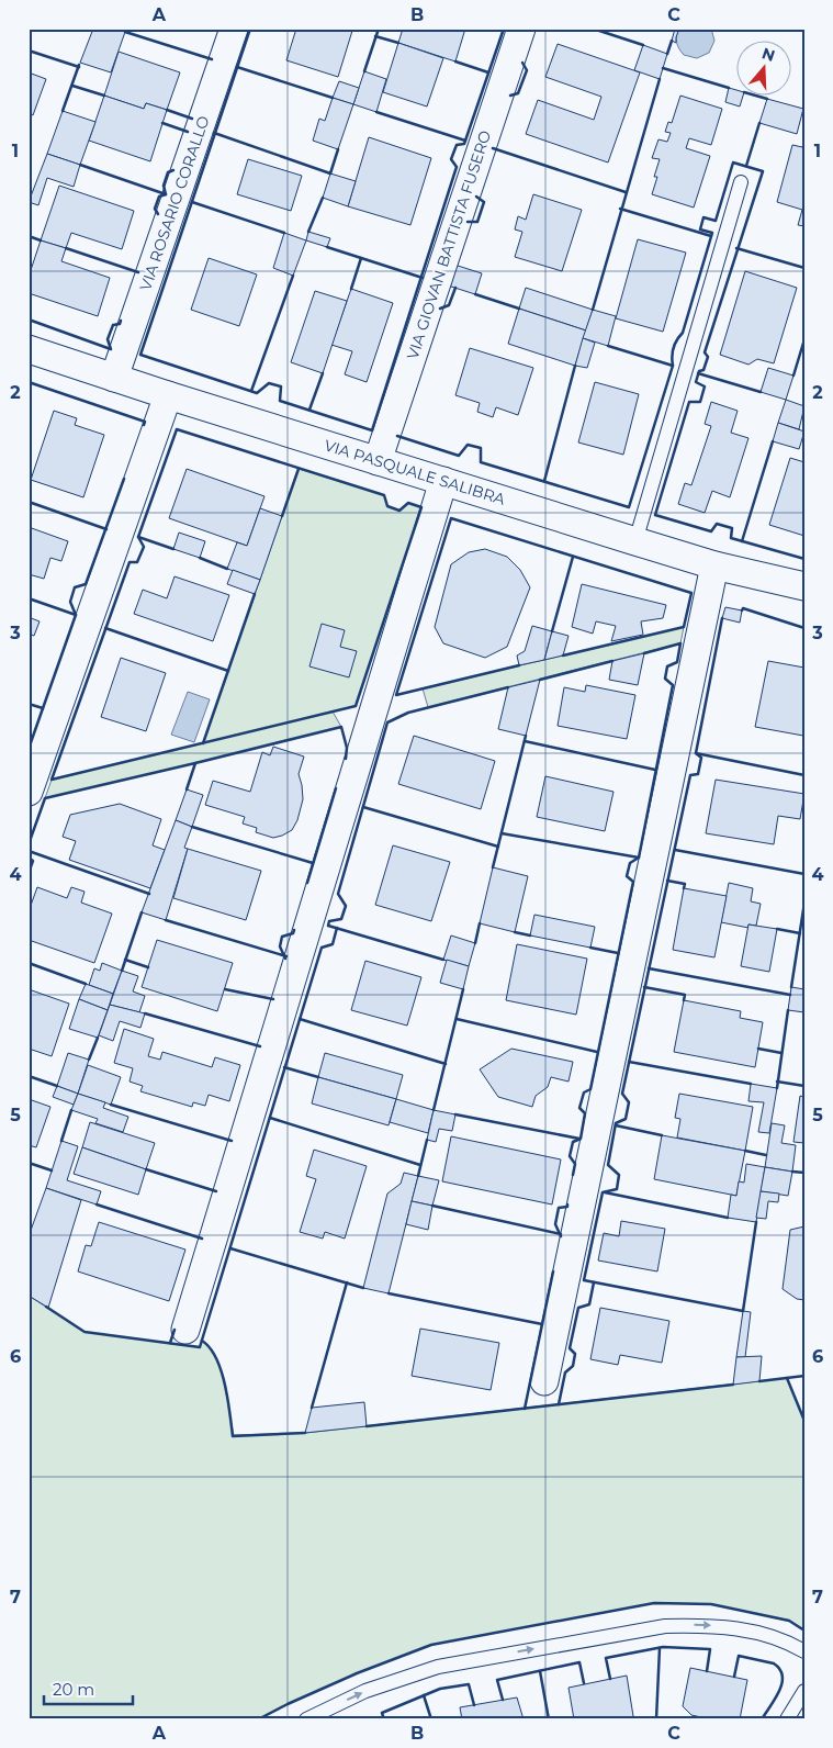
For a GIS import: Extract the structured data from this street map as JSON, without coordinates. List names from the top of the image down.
{
  "streets": {
    "street": ["VIA ROSARIO CORALLO", "VIA GIOVAN BATTISTA FUSERO", "VIA PASQUALE SALIBRA"]
  },
  "crossings": [
    ["VIA ROSARIO CORALLO", "VIA PASQUALE SALIBRA"],
    ["VIA GIOVAN BATTISTA FUSERO", "VIA PASQUALE SALIBRA"]
  ],
  "scale_bar": "20 m",
  "north": "top",
  "grid": {
    "columns": ["A", "B", "C"],
    "rows": [
      "1",
      "2",
      "3",
      "4",
      "5",
      "6",
      "7"
    ]
  }
}
